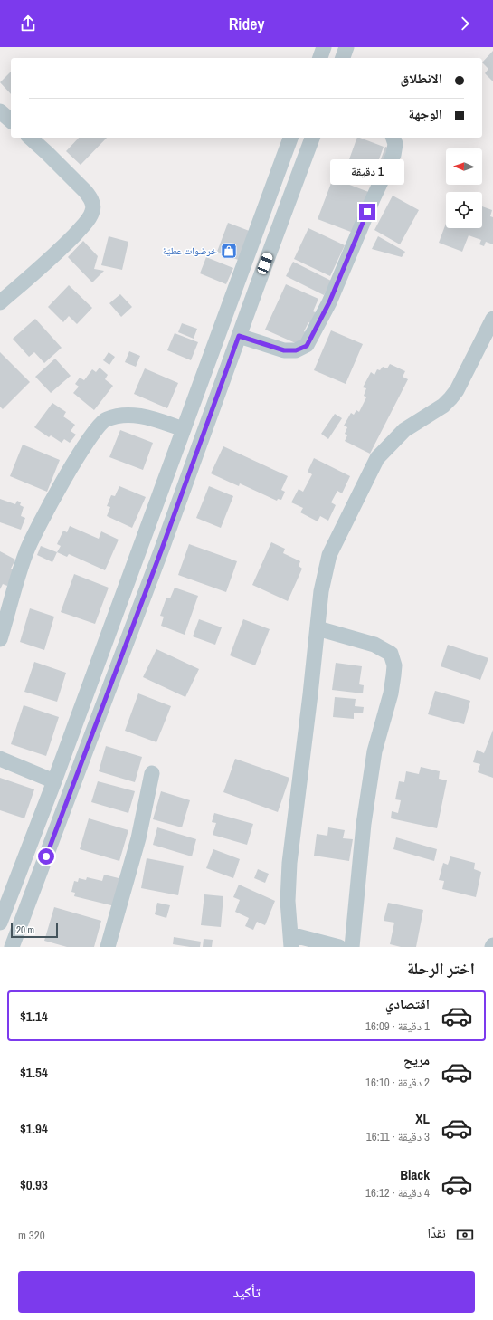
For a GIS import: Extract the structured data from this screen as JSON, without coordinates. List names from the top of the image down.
{
  "places": {
    "shop": ["خرضوات عطيّة"]
  },
  "scale_bar": "20 m",
  "north": "left",
  "page": {
    "header": "Ridey",
    "banner": ["الانطلاق", "الوجهة"],
    "bubble": "1 دقيقة",
    "scale": "20 m",
    "heading": "اختر الرحلة",
    "list": [
      {
        "name": "اقتصادي",
        "note": "1 دقيقة · 16:09",
        "value": "$1.14"
      },
      {
        "name": "مريح",
        "note": "2 دقيقة · 16:10",
        "value": "$1.54"
      },
      {
        "name": "XL",
        "note": "3 دقيقة · 16:11",
        "value": "$1.94"
      },
      {
        "name": "Black",
        "note": "4 دقيقة · 16:12",
        "value": "$0.93"
      }
    ],
    "pay": ["نقدًا", "320 m"],
    "buttons": "تأكيد"
  }
}
